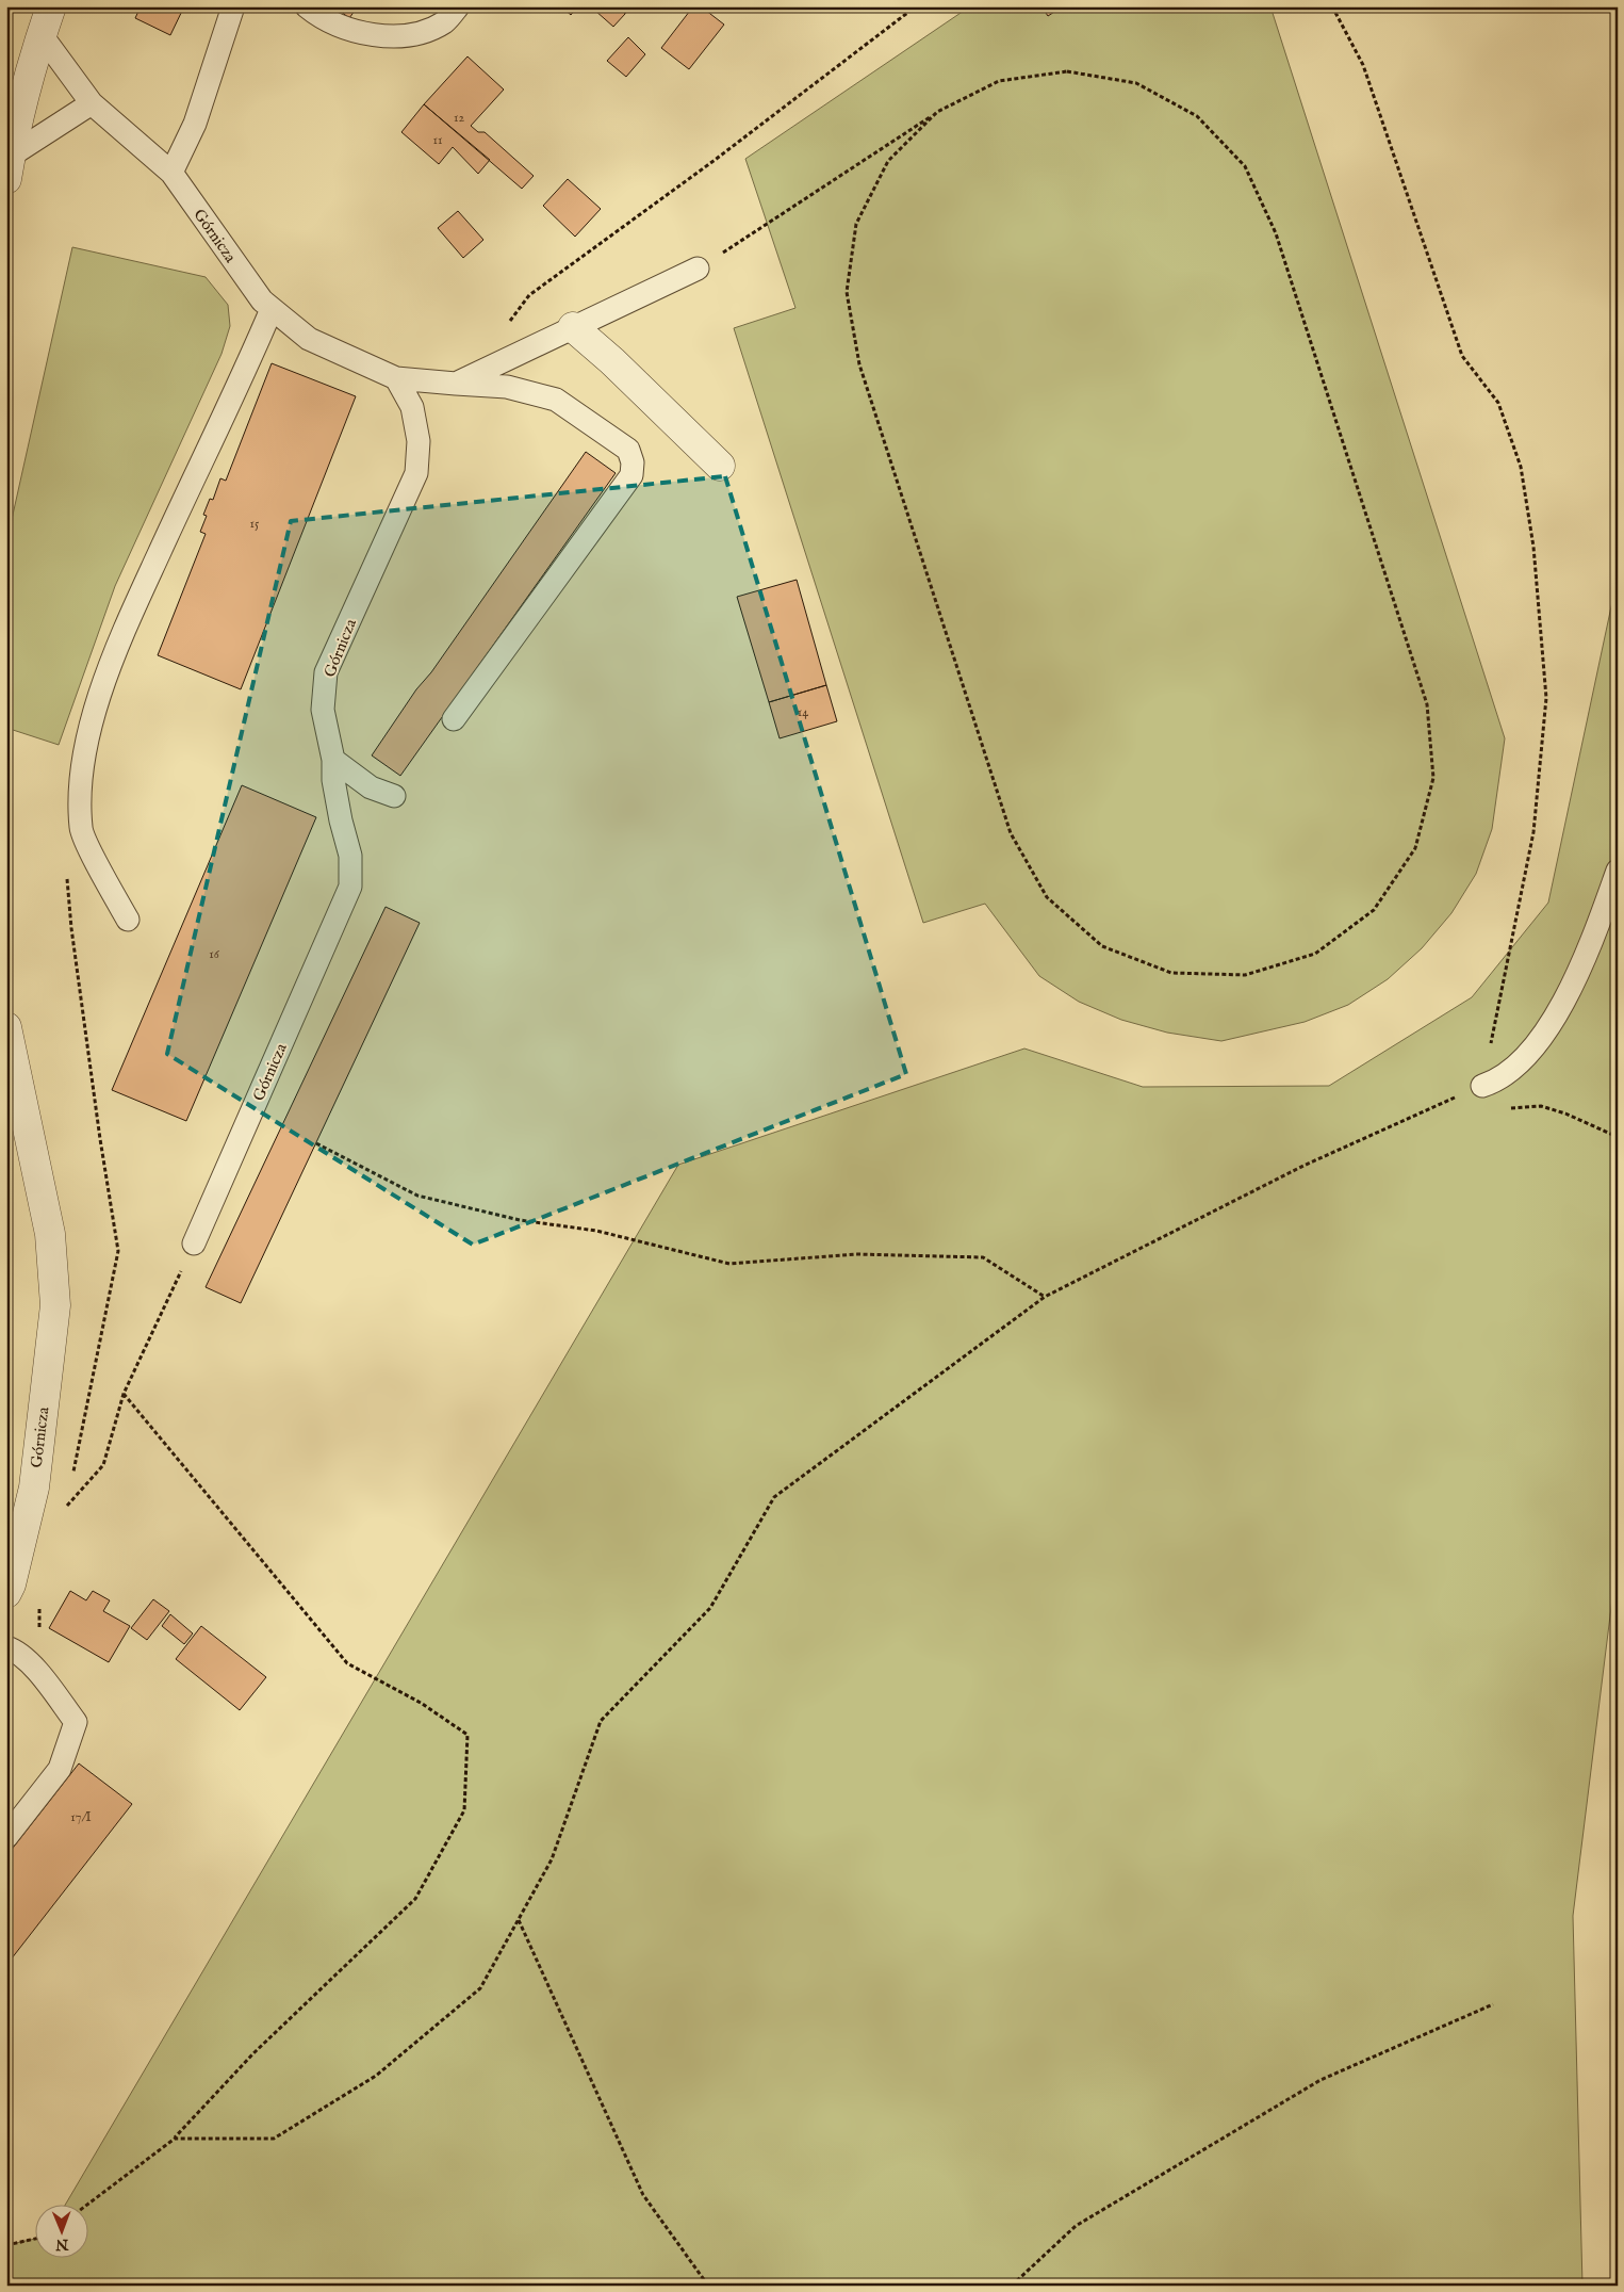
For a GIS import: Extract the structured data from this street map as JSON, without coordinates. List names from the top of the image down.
{
  "streets": {
    "street": ["Górnicza"]
  },
  "house_numbers": [
    "12",
    "11",
    "15",
    "14",
    "16",
    "17/I"
  ],
  "north": "bottom"
}
